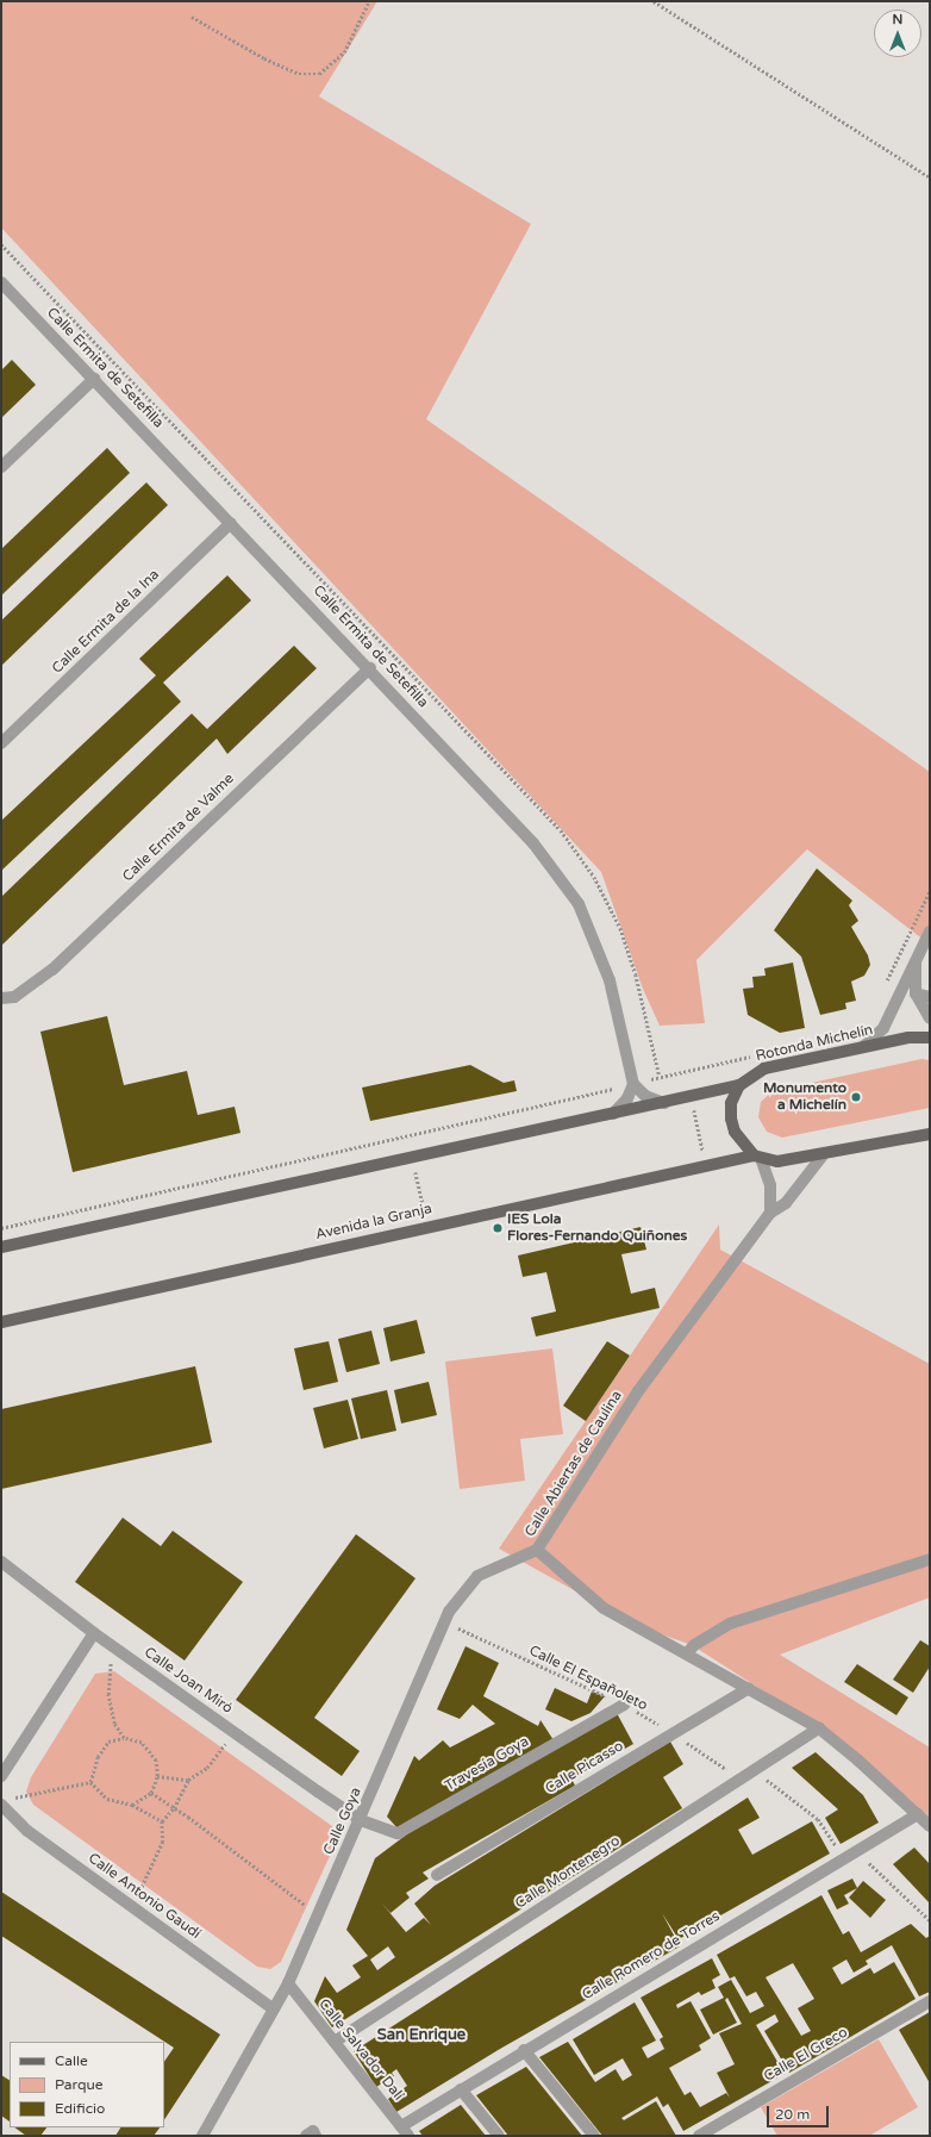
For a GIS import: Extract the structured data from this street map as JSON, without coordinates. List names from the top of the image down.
{
  "streets": {
    "main road": ["Rotonda Michelín", "Avenida la Granja"],
    "street": [
      "Calle Ermita de Setefilla",
      "Calle Ermita de la Ina",
      "Calle Ermita de Valme",
      "Calle Abiertas de Caulina",
      "Calle Joan Miró",
      "Travesía Goya",
      "Calle Picasso",
      "Calle Goya",
      "Calle Montenegro",
      "Calle Antonio Gaudí",
      "Calle Romero de Torres",
      "Calle Salvador Dalí",
      "Calle El Greco"
    ],
    "path": ["Calle El Españoleto"]
  },
  "crossings": [
    ["Calle Ermita de Setefilla", "Calle Ermita de la Ina"],
    ["Calle Ermita de Setefilla", "Calle Ermita de Valme"],
    ["Calle Abiertas de Caulina", "Calle Picasso"],
    ["Calle Abiertas de Caulina", "Calle Goya"],
    ["Calle Abiertas de Caulina", "Calle Montenegro"],
    ["Calle Abiertas de Caulina", "Calle Romero de Torres"],
    ["Calle El Españoleto", "Travesía Goya"],
    ["Calle El Españoleto", "Calle Picasso"],
    ["Calle El Españoleto", "Calle Goya"],
    ["Calle El Españoleto", "Calle Montenegro"],
    ["Calle Joan Miró", "Travesía Goya"],
    ["Calle Joan Miró", "Calle Goya"],
    ["Travesía Goya", "Calle Goya"],
    ["Calle Goya", "Calle Antonio Gaudí"],
    ["Calle Goya", "Calle Salvador Dalí"],
    ["Calle Montenegro", "Calle Salvador Dalí"],
    ["Calle Romero de Torres", "Calle Salvador Dalí"]
  ],
  "districts": ["San Enrique"],
  "places": ["Monumento a Michelín", "IES Lola Flores-Fernando Quiñones"],
  "legend": ["Calle", "Parque", "Edificio"],
  "scale_bar": "20 m",
  "north": "top"
}
